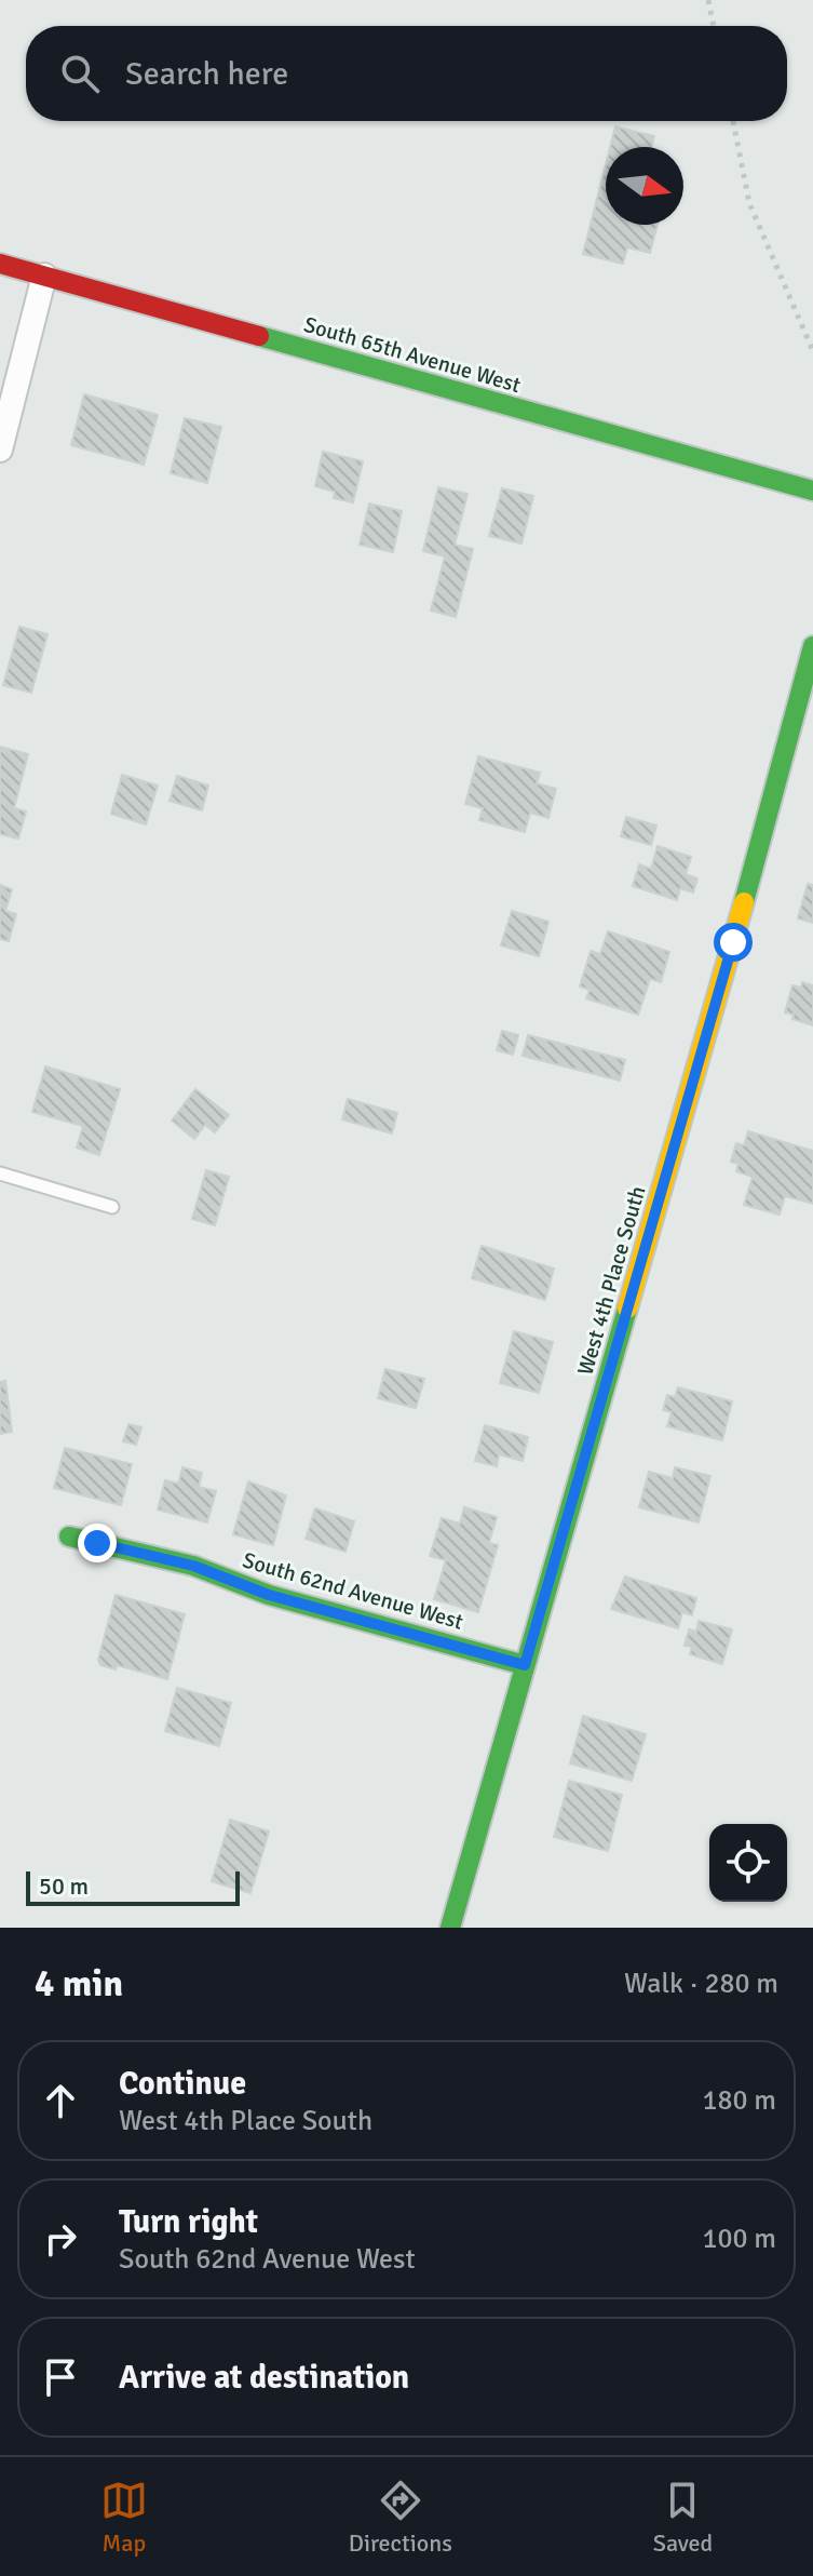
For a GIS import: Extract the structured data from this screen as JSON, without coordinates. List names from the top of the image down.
{
  "streets": {
    "street": ["South 65th Avenue West", "West 4th Place South", "South 62nd Avenue West"]
  },
  "crossings": [
    ["West 4th Place South", "South 62nd Avenue West"]
  ],
  "scale_bar": "50 m",
  "north": "right",
  "page": {
    "search": "Search here",
    "scale": "50 m",
    "heading": ["4 min", "Walk · 280 m"],
    "list": [
      ["Continue", "West 4th Place South", "180 m"],
      ["Turn right", "South 62nd Avenue West", "100 m"],
      "Arrive at destination"
    ],
    "nav": ["Map", "Directions", "Saved"]
  }
}
